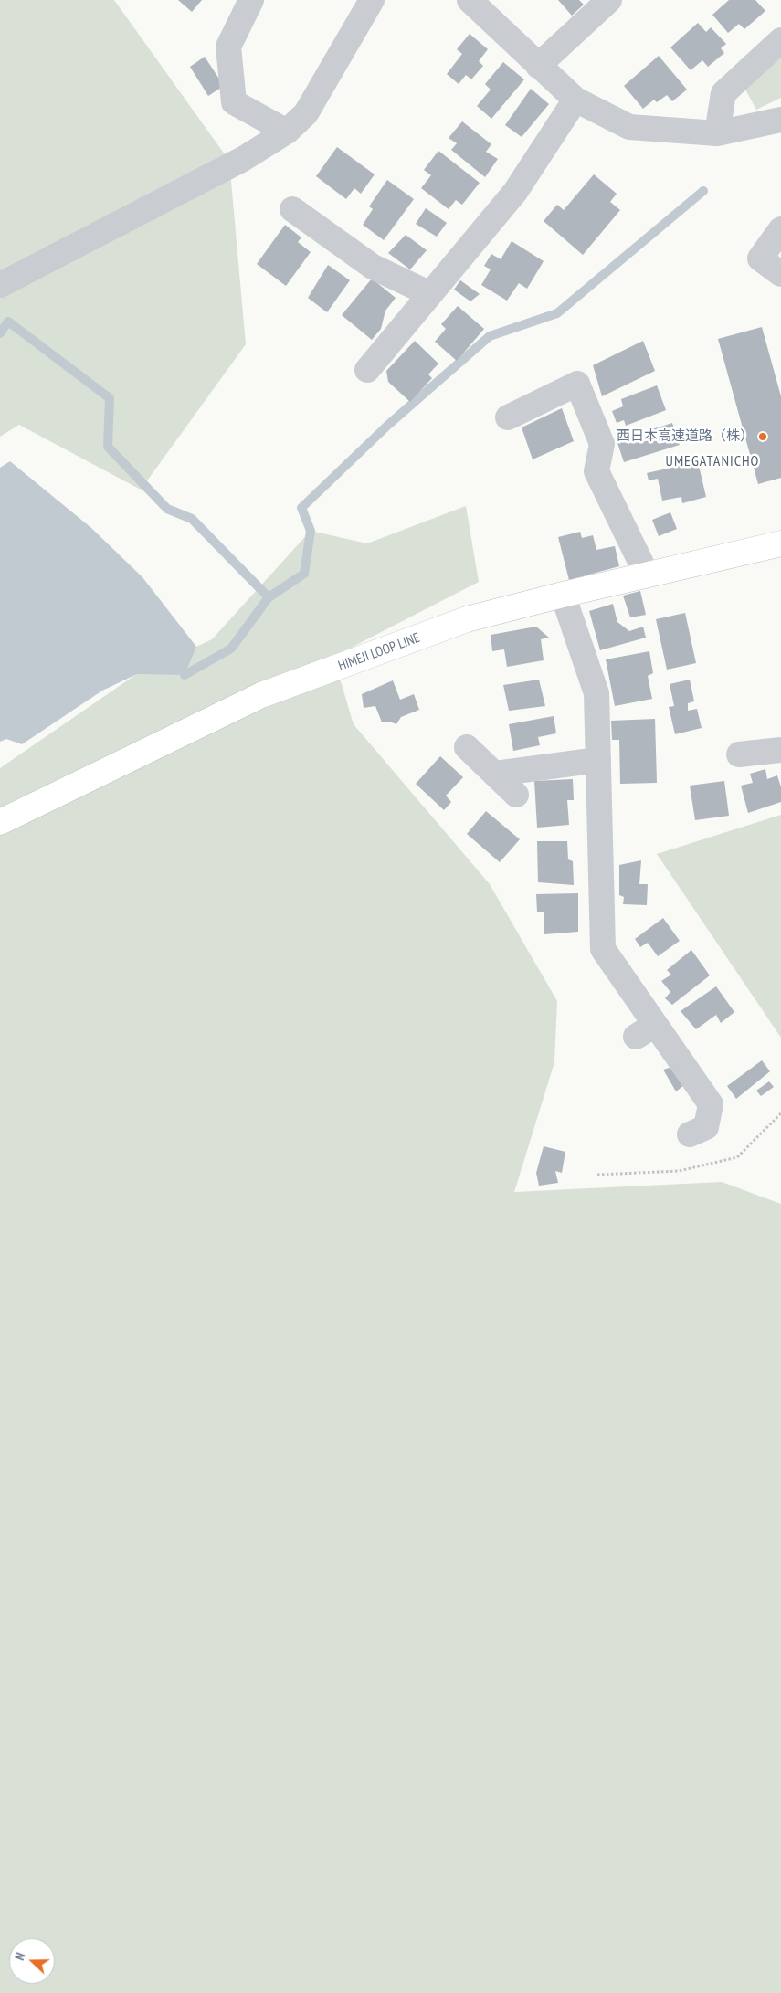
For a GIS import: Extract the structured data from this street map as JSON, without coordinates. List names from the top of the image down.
{
  "streets": {
    "main road": ["HIMEJI LOOP LINE"]
  },
  "districts": ["UMEGATANICHO"],
  "places": ["西日本高速道路（株）"],
  "north": "left"
}
